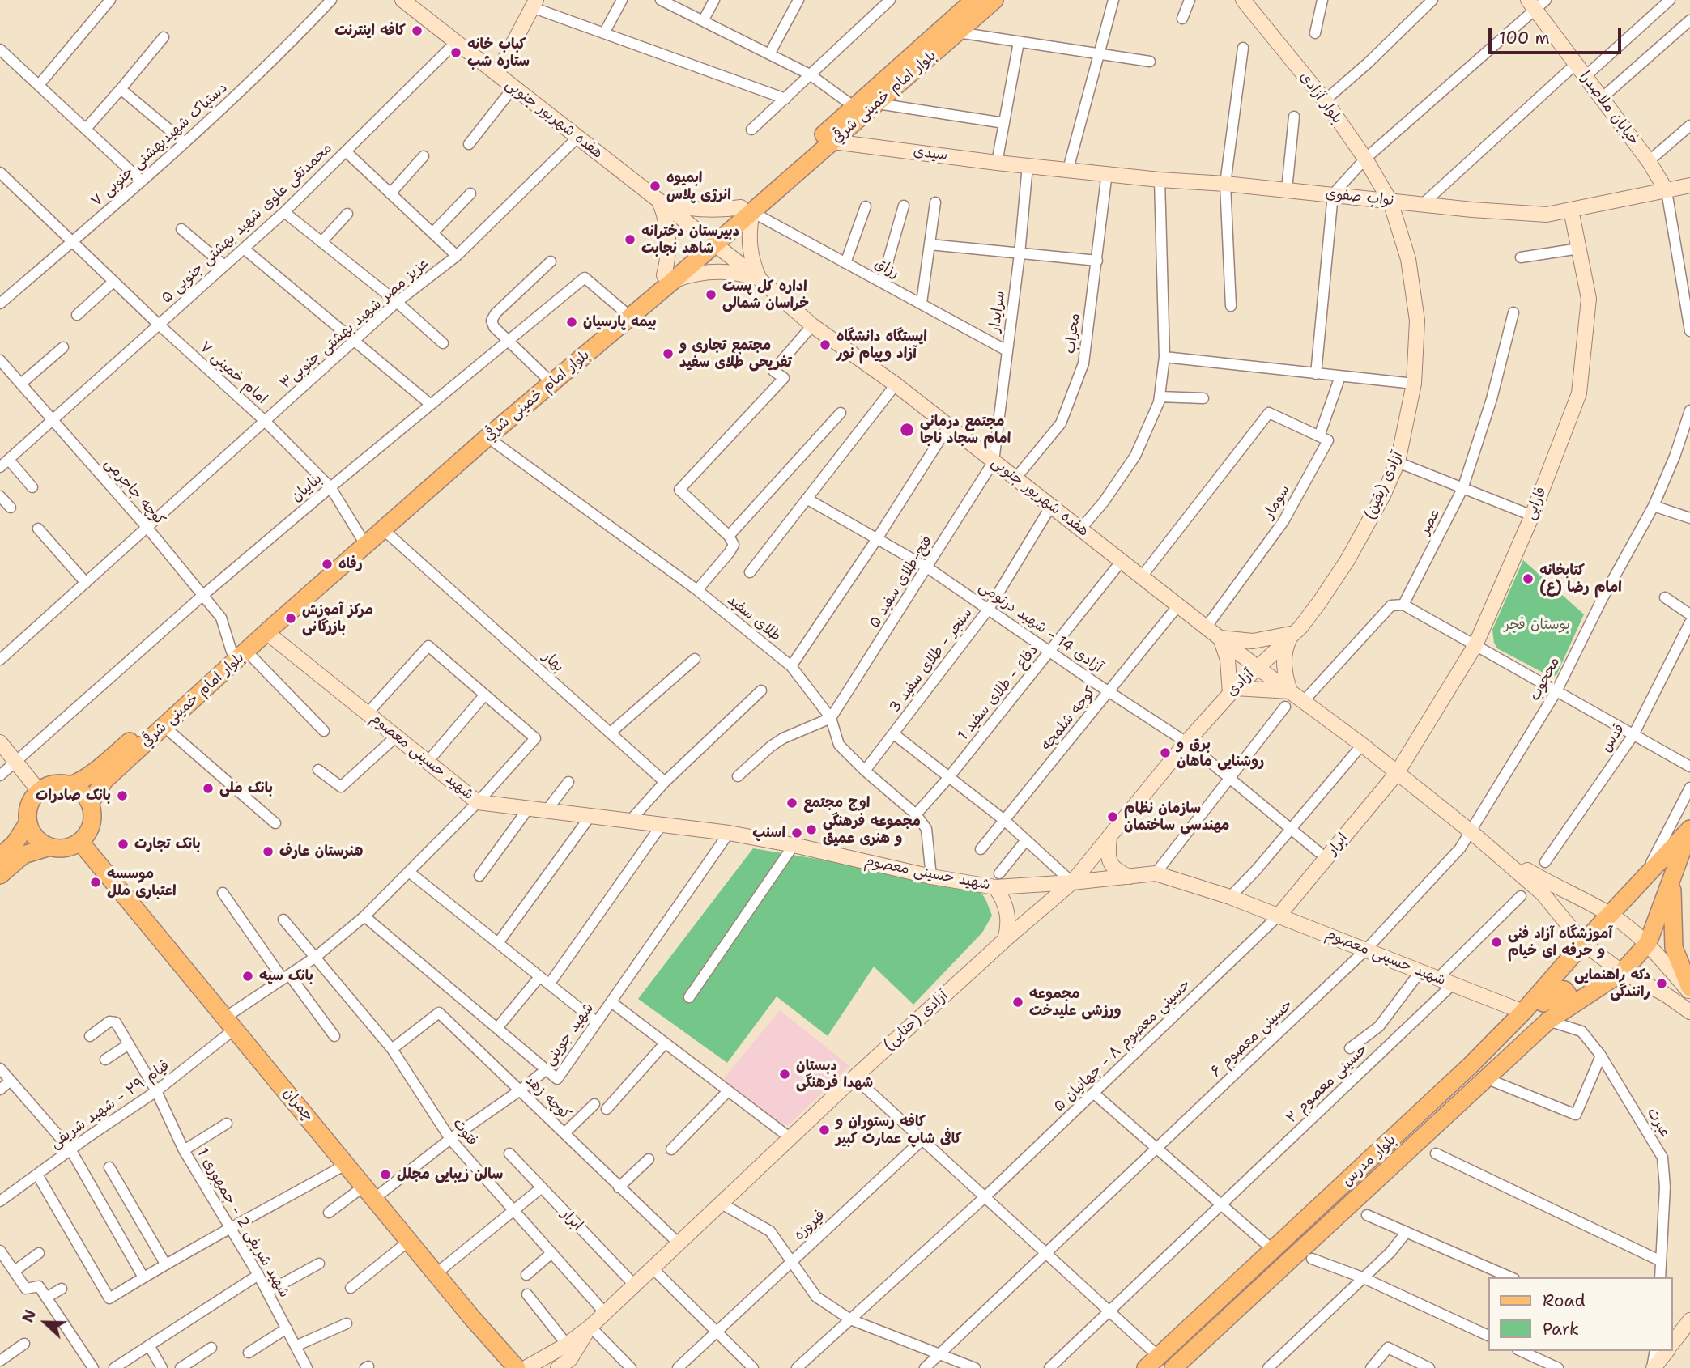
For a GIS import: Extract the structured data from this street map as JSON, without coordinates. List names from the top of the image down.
{
  "streets": {
    "main road": [
      "بلوار امام خمینی شرقي",
      "بلوار آزادی",
      "خیابان ملاصدرا",
      "هفده شهریور جنوبی",
      "سیدی",
      "نواب صفوی",
      "آزادی (یقین)",
      "فارابی",
      "آزادی",
      "شهید حسینی معصوم",
      "ابرار",
      "آزادی (حنایی)",
      "چمران",
      "بلوار مدرس"
    ],
    "street": [
      "دستپاک شهیدبهشتی جنوبی ۷",
      "محمدتقی علوی شهید بهشتی جنوبی ۵",
      "رزاق",
      "سرایدار",
      "عزیز مصر شهید بهشتی جنوبی۳",
      "محراب",
      "امام خمینی ۷",
      "بناییان",
      "کوچه جاجرمی",
      "سومار",
      "عصر",
      "فتح-طلای سفید ۵",
      "طلای سفید",
      "آزادی 14 - شهید درتومی",
      "سنجر - طلای سفید 3",
      "بهار",
      "محجوب",
      "دفاع - طلای سفید 1",
      "کوچه شلمچه",
      "قدس",
      "شهید جوینی",
      "حسینی معصوم ۶",
      "حسینی معصوم ۸ - جهانیان ۵",
      "حسینی معصوم ۲",
      "کوچه زهد",
      "قیام ۲۹ - شهید شریفی",
      "عبرت",
      "فتوت",
      "شهید شریفی 2 - جمهوری 1",
      "فیروزه"
    ]
  },
  "crossings": [
    ["بلوار امام خمینی شرقي", "هفده شهریور جنوبی"],
    ["بلوار امام خمینی شرقي", "سیدی"],
    ["بلوار امام خمینی شرقي", "رزاق"],
    ["بلوار امام خمینی شرقي", "امام خمینی ۷"],
    ["بلوار امام خمینی شرقي", "بناییان"],
    ["بلوار امام خمینی شرقي", "کوچه جاجرمی"],
    ["بلوار امام خمینی شرقي", "طلای سفید"],
    ["بلوار امام خمینی شرقي", "بهار"],
    ["بلوار امام خمینی شرقي", "شهید حسینی معصوم"],
    ["بلوار امام خمینی شرقي", "چمران"],
    ["بلوار آزادی", "نواب صفوی"],
    ["بلوار آزادی", "آزادی (یقین)"],
    ["خیابان ملاصدرا", "نواب صفوی"],
    ["هفده شهریور جنوبی", "محمدتقی علوی شهید بهشتی جنوبی ۵"],
    ["هفده شهریور جنوبی", "سرایدار"],
    ["هفده شهریور جنوبی", "عزیز مصر شهید بهشتی جنوبی۳"],
    ["هفده شهریور جنوبی", "محراب"],
    ["هفده شهریور جنوبی", "آزادی (یقین)"],
    ["هفده شهریور جنوبی", "سومار"],
    ["هفده شهریور جنوبی", "فارابی"],
    ["هفده شهریور جنوبی", "فتح-طلای سفید ۵"],
    ["هفده شهریور جنوبی", "سنجر - طلای سفید 3"],
    ["هفده شهریور جنوبی", "آزادی"],
    ["هفده شهریور جنوبی", "دفاع - طلای سفید 1"],
    ["هفده شهریور جنوبی", "کوچه شلمچه"],
    ["هفده شهریور جنوبی", "ابرار"],
    ["دستپاک شهیدبهشتی جنوبی ۷", "امام خمینی ۷"],
    ["سیدی", "نواب صفوی"],
    ["سیدی", "سرایدار"],
    ["نواب صفوی", "سرایدار"],
    ["نواب صفوی", "محراب"],
    ["نواب صفوی", "آزادی (یقین)"],
    ["نواب صفوی", "فارابی"],
    ["محمدتقی علوی شهید بهشتی جنوبی ۵", "امام خمینی ۷"],
    ["محمدتقی علوی شهید بهشتی جنوبی ۵", "کوچه جاجرمی"],
    ["رزاق", "سرایدار"],
    ["سرایدار", "فتح-طلای سفید ۵"],
    ["عزیز مصر شهید بهشتی جنوبی۳", "امام خمینی ۷"],
    ["عزیز مصر شهید بهشتی جنوبی۳", "کوچه جاجرمی"],
    ["امام خمینی ۷", "بناییان"],
    ["آزادی (یقین)", "آزادی"],
    ["بناییان", "کوچه جاجرمی"],
    ["فارابی", "ابرار"],
    ["فتح-طلای سفید ۵", "طلای سفید"],
    ["فتح-طلای سفید ۵", "آزادی 14 - شهید درتومی"],
    ["طلای سفید", "سنجر - طلای سفید 3"],
    ["طلای سفید", "دفاع - طلای سفید 1"],
    ["طلای سفید", "شهید حسینی معصوم"],
    ["آزادی 14 - شهید درتومی", "سنجر - طلای سفید 3"],
    ["آزادی 14 - شهید درتومی", "دفاع - طلای سفید 1"],
    ["آزادی 14 - شهید درتومی", "کوچه شلمچه"],
    ["آزادی 14 - شهید درتومی", "آزادی (حنایی)"],
    ["محجوب", "شهید حسینی معصوم"],
    ["محجوب", "حسینی معصوم ۶"],
    ["آزادی", "آزادی (حنایی)"],
    ["شهید حسینی معصوم", "ابرار"],
    ["شهید حسینی معصوم", "آزادی (حنایی)"],
    ["شهید حسینی معصوم", "شهید جوینی"],
    ["شهید حسینی معصوم", "حسینی معصوم ۶"],
    ["شهید حسینی معصوم", "حسینی معصوم ۸ - جهانیان ۵"],
    ["شهید حسینی معصوم", "حسینی معصوم ۲"],
    ["شهید حسینی معصوم", "قیام ۲۹ - شهید شریفی"],
    ["شهید حسینی معصوم", "بلوار مدرس"],
    ["ابرار", "آزادی (حنایی)"],
    ["ابرار", "حسینی معصوم ۸ - جهانیان ۵"],
    ["آزادی (حنایی)", "کوچه زهد"],
    ["آزادی (حنایی)", "فتوت"],
    ["شهید جوینی", "قیام ۲۹ - شهید شریفی"],
    ["کوچه زهد", "فتوت"],
    ["قیام ۲۹ - شهید شریفی", "چمران"],
    ["قیام ۲۹ - شهید شریفی", "فتوت"],
    ["قیام ۲۹ - شهید شریفی", "شهید شریفی 2 - جمهوری 1"],
    ["عبرت", "بلوار مدرس"]
  ],
  "parks": ["بوستان فجر"],
  "places": [
    "کافه اینترنت",
    "کباب خانه ستاره شب",
    "ابمیوه انرژی پلاس",
    "دبیرستان دخترانه شاهد نجابت",
    "اداره کل پست خراسان شمالی",
    "بیمه پارسیان",
    "ایستگاه دانشگاه آزاد وپیام نور",
    "مجتمع تجاری و تفریحی طلای سفید",
    "مجتمع درمانی امام سجاد ناجا",
    "رفاه",
    "کتابخانه امام رضا (ع)",
    "مرکز آموزش بازرگانی",
    "برق و روشنایی ماهان",
    "بانک ملی",
    "بانک صادرات",
    "اوج مجتمع",
    "سازمان نظام مهندسی ساختمان",
    "مجموعه فرهنگی و هنری عمیق",
    "اسنپ",
    "بانک تجارت",
    "هنرستان عارف",
    "موسسه اعتباری ملل",
    "آموزشگاه آزاد فنی و حرفه ای خیام",
    "بانک سپه",
    "دکه راهنمایی رانندگی",
    "مجموعه ورزشی علیدخت",
    "دبستان شهدا فرهنگی",
    "کافه رستوران و کافی شاپ عمارت کبیر",
    "سالن زیبایی مجلل"
  ],
  "legend": ["Road", "Park"],
  "scale_bar": "100 m",
  "north": "left"
}
